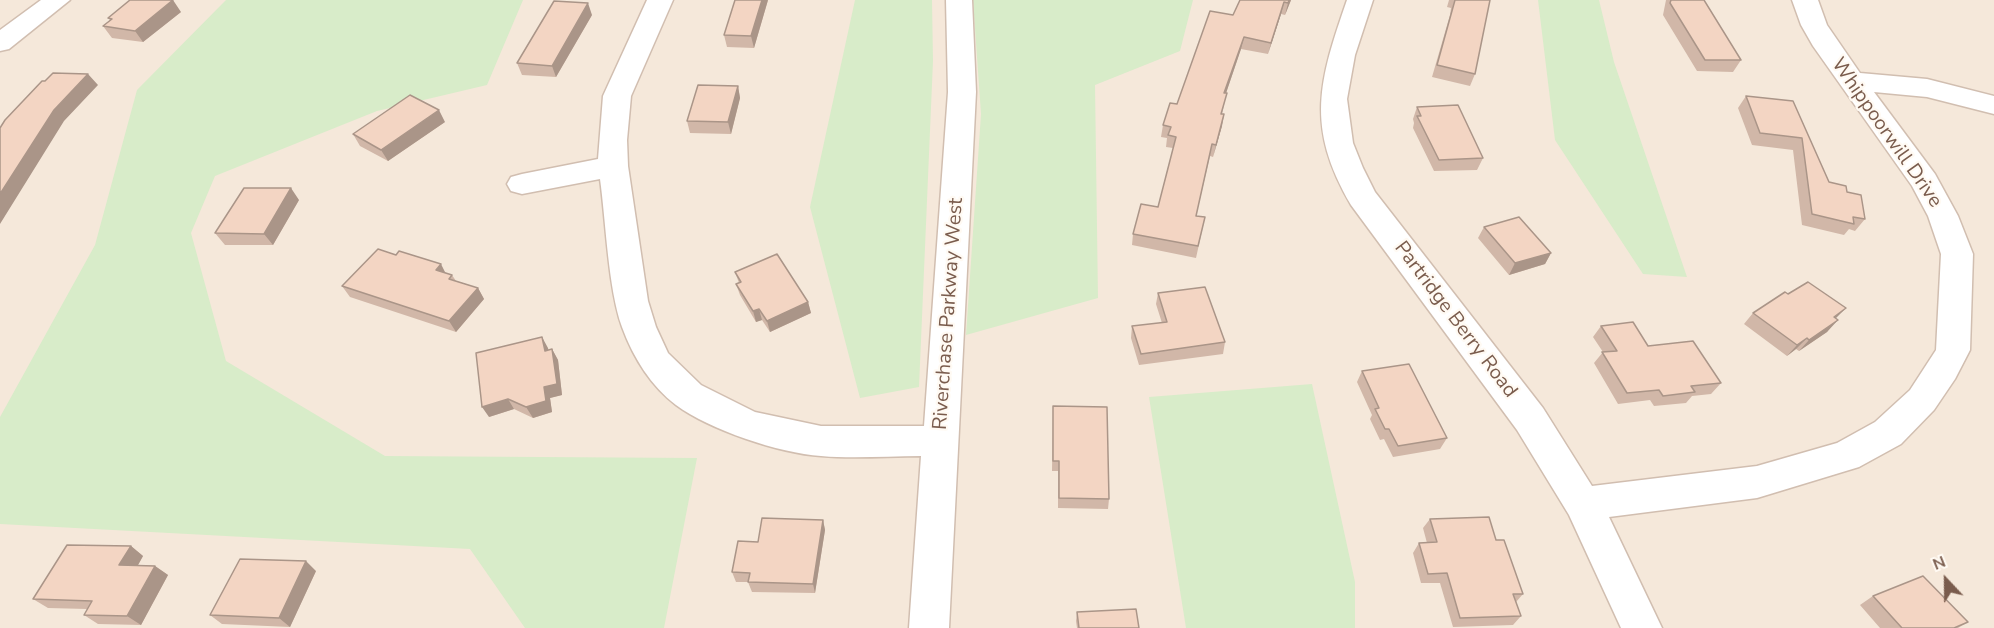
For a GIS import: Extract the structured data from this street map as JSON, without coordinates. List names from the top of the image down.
{
  "streets": {
    "street": ["Whippoorwill Drive", "Riverchase Parkway West", "Partridge Berry Road"]
  },
  "crossings": [
    ["Whippoorwill Drive", "Partridge Berry Road"]
  ],
  "north": "top"
}
